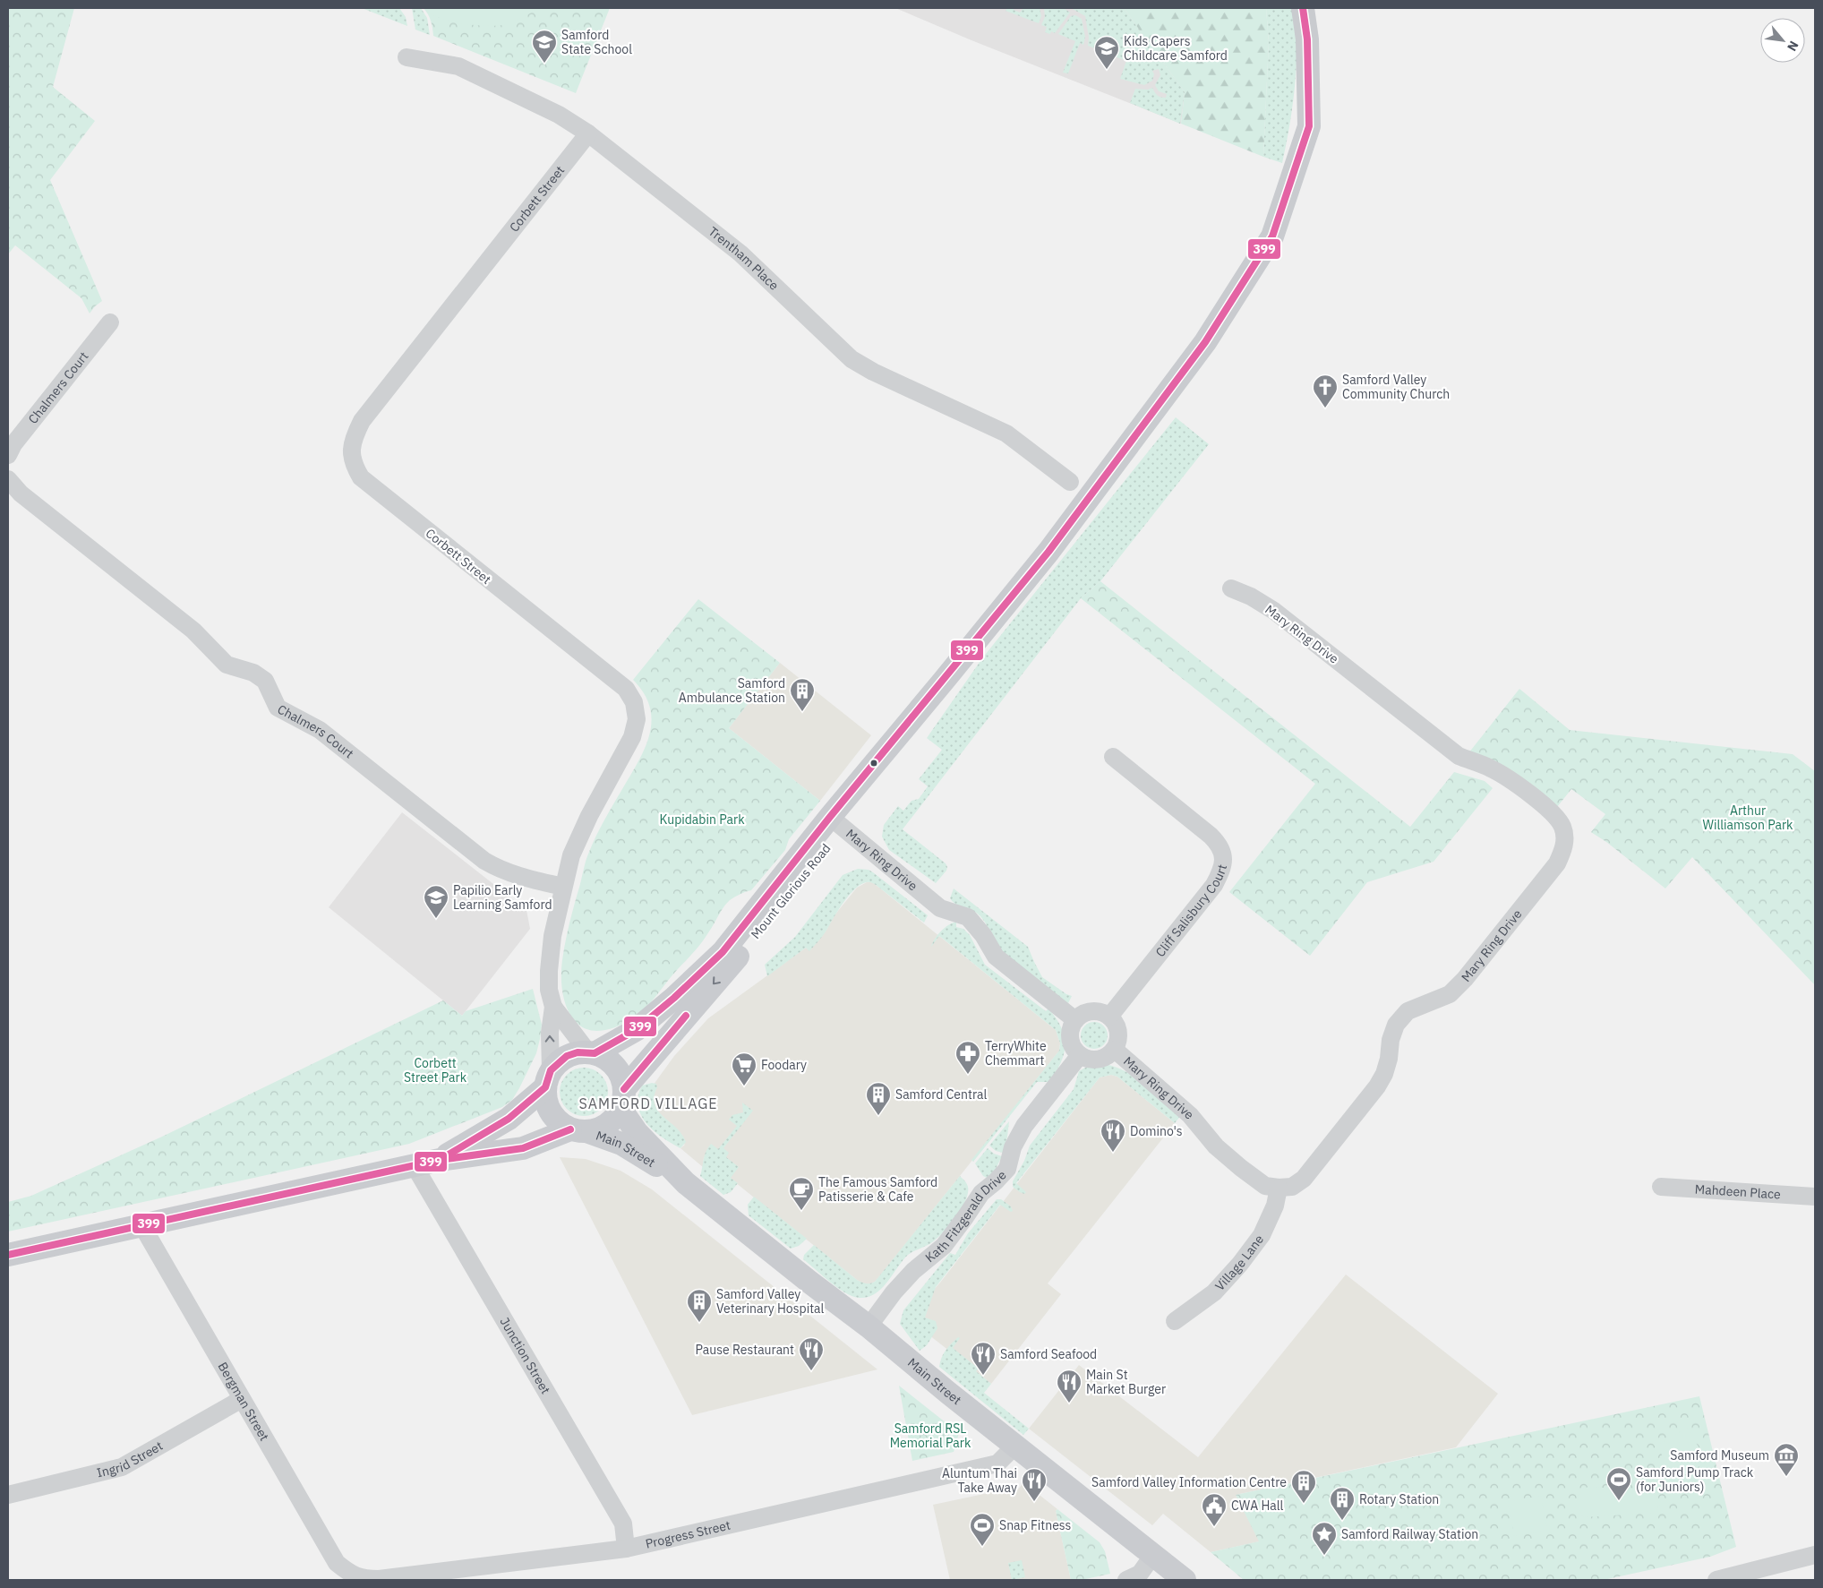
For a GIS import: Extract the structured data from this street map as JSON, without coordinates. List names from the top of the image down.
{
  "streets": {
    "main road": ["Mount Glorious Road", "Main Street"],
    "street": [
      "Corbett Street",
      "Trentham Place",
      "Chalmers Court",
      "Mary Ring Drive",
      "Cliff Salisbury Court",
      "Mahdeen Place",
      "Kath Fitzgerald Drive",
      "Village Lane",
      "Junction Street",
      "Bergman Street",
      "Ingrid Street",
      "Progress Street"
    ]
  },
  "crossings": [
    ["Corbett Street", "Trentham Place"],
    ["Corbett Street", "Chalmers Court"],
    ["Corbett Street", "Mount Glorious Road"],
    ["Corbett Street", "Main Street"],
    ["Mary Ring Drive", "Mount Glorious Road"],
    ["Mary Ring Drive", "Cliff Salisbury Court"],
    ["Mary Ring Drive", "Kath Fitzgerald Drive"],
    ["Mary Ring Drive", "Village Lane"],
    ["Mount Glorious Road", "Main Street"],
    ["Cliff Salisbury Court", "Kath Fitzgerald Drive"],
    ["Main Street", "Kath Fitzgerald Drive"],
    ["Main Street", "Progress Street"],
    ["Junction Street", "Progress Street"],
    ["Bergman Street", "Ingrid Street"],
    ["Bergman Street", "Progress Street"]
  ],
  "districts": ["SAMFORD VILLAGE"],
  "parks": [
    "Arthur Williamson Park",
    "Kupidabin Park",
    "Corbett Street Park",
    "Samford RSL Memorial Park"
  ],
  "places": {
    "school or university": ["Samford State School", "Kids Capers Childcare Samford", "Papilio Early Learning Samford"],
    "church": ["Samford Valley Community Church"],
    "building": [
      "Samford Ambulance Station",
      "Samford Central",
      "Samford Valley Veterinary Hospital",
      "Samford Valley Information Centre",
      "Rotary Station"
    ],
    "pharmacy": ["TerryWhite Chemmart"],
    "supermarket": ["Foodary"],
    "restaurant": [
      "Domino's",
      "Pause Restaurant",
      "Samford Seafood",
      "Main St Market Burger",
      "Aluntum Thai Take Away"
    ],
    "cafe": ["The Famous Samford Patisserie & Cafe"],
    "museum": ["Samford Museum"],
    "sports": ["Samford Pump Track (for Juniors)", "Snap Fitness"],
    "public building": ["CWA Hall"],
    "place": ["Samford Railway Station"]
  },
  "lines": ["transit line 399"],
  "north": "bottom right"
}
